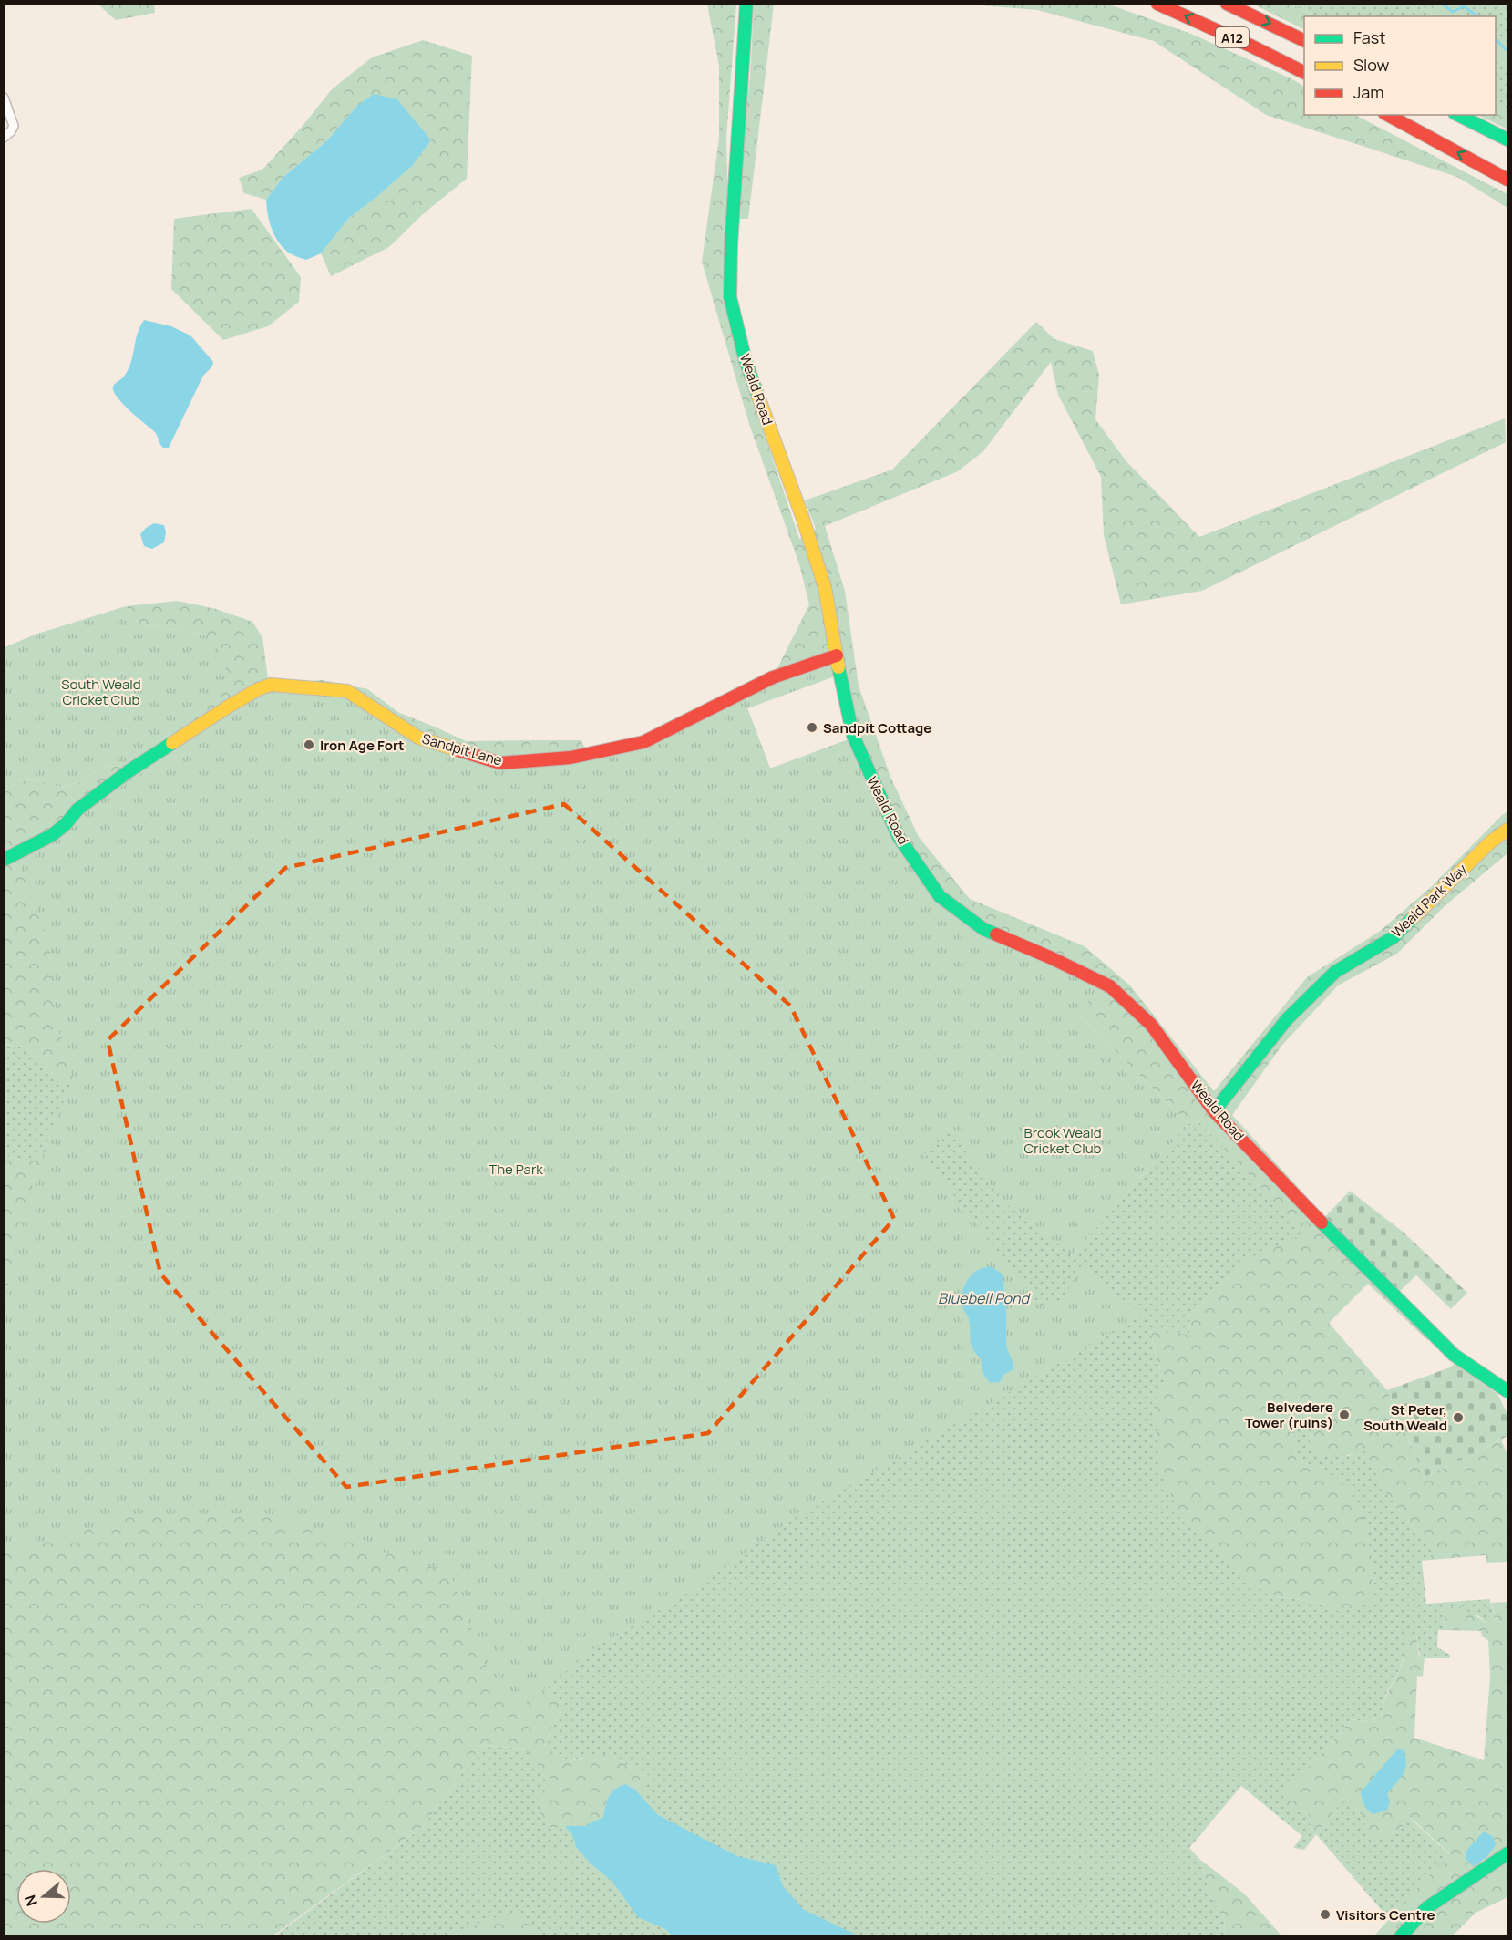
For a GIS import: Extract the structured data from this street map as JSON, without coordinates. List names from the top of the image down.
{
  "streets": {
    "main road": [
      "A12",
      "Weald Road",
      "Sandpit Lane",
      "Weald Park Way"
    ]
  },
  "crossings": [
    ["Weald Road", "Sandpit Lane"],
    ["Weald Road", "Weald Park Way"]
  ],
  "water": ["Bluebell Pond"],
  "parks": ["South Weald Cricket Club", "Brook Weald Cricket Club", "The Park"],
  "places": [
    "Sandpit Cottage",
    "Iron Age Fort",
    "Belvedere Tower (ruins)",
    "St Peter, South Weald",
    "Visitors Centre"
  ],
  "legend": ["Fast", "Slow", "Jam"],
  "north": "left"
}
